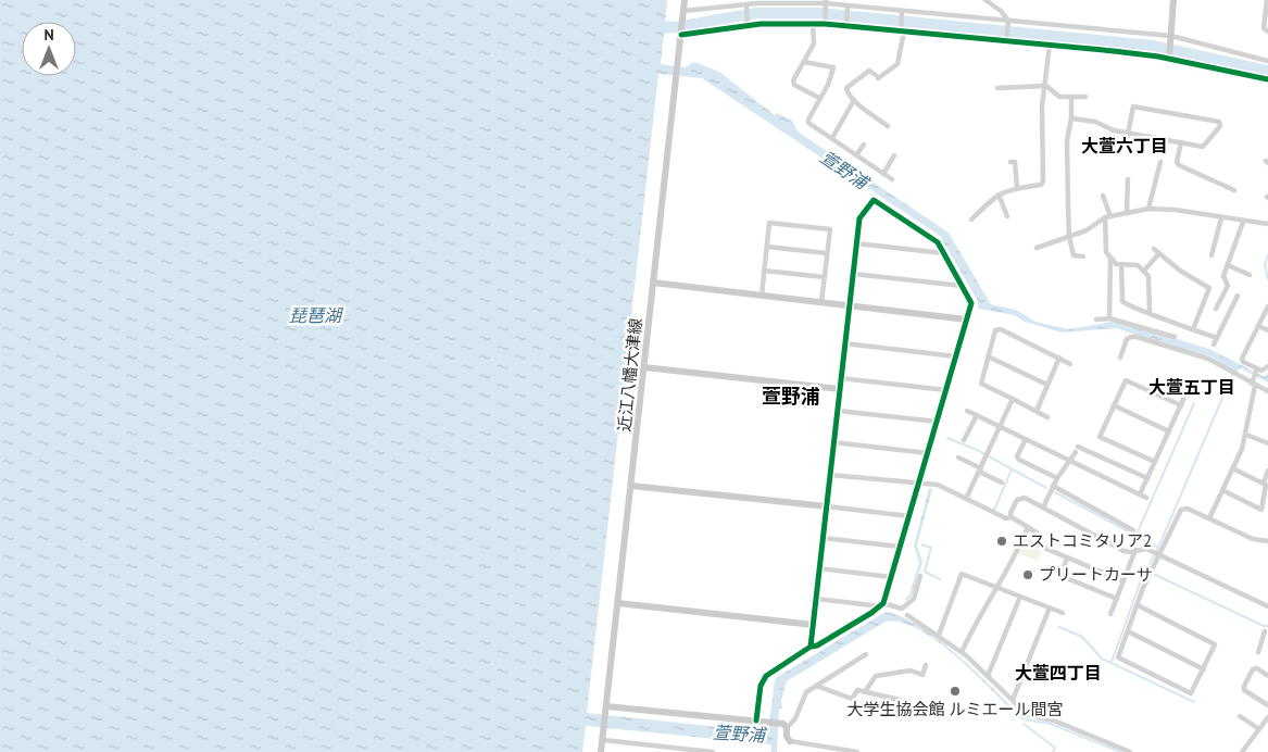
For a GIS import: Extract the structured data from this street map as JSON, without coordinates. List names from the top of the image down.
{
  "streets": {
    "street": ["近江八幡大津線"]
  },
  "districts": [
    "大萱六丁目",
    "大萱五丁目",
    "萱野浦",
    "大萱四丁目"
  ],
  "water": ["萱野浦", "琵琶湖"],
  "places": ["エストコミタリア2", "プリートカーサ", "大学生協会館 ルミエール間宮"],
  "north": "top"
}
